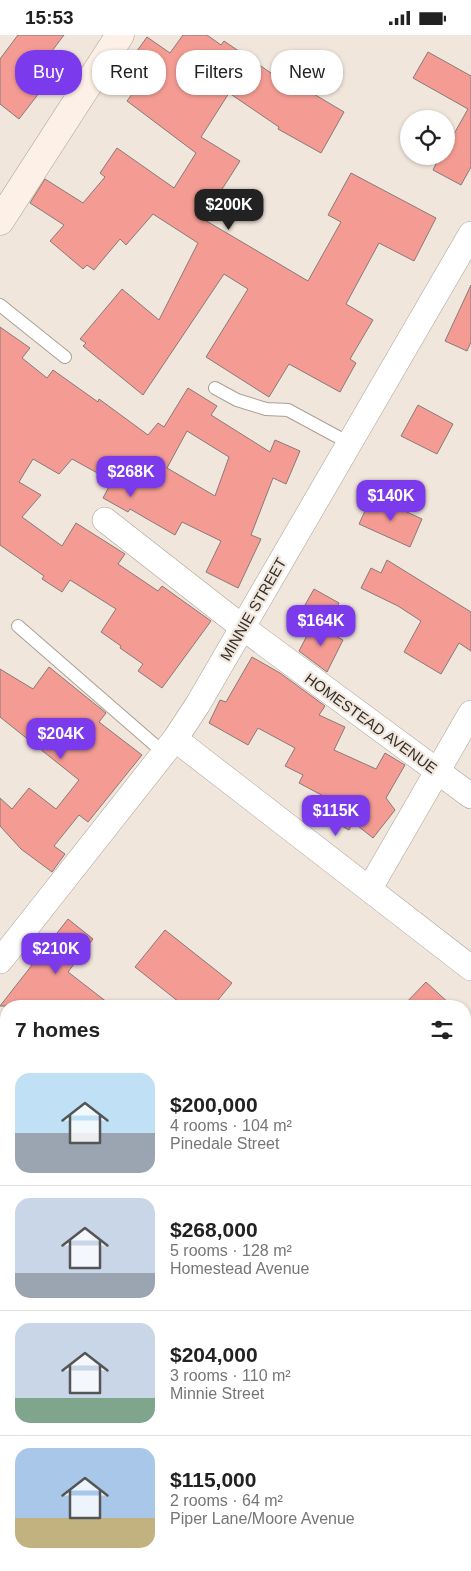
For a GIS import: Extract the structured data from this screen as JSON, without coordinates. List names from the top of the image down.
{
  "streets": {
    "street": ["MINNIE STREET", "HOMESTEAD AVENUE"]
  },
  "crossings": [
    ["MINNIE STREET", "HOMESTEAD AVENUE"]
  ],
  "page": {
    "status": "15:53",
    "chip": [
      "Buy",
      "Rent",
      "Filters",
      "New"
    ],
    "price": [
      "$200K",
      "$268K",
      "$140K",
      "$164K",
      "$204K",
      "$115K",
      "$210K"
    ],
    "heading": "7 homes",
    "list": [
      {
        "name": "$200,000",
        "note": "4 rooms · 104 m² · Pinedale Street"
      },
      {
        "name": "$268,000",
        "note": "5 rooms · 128 m² · Homestead Avenue"
      },
      {
        "name": "$204,000",
        "note": "3 rooms · 110 m² · Minnie Street"
      },
      {
        "name": "$115,000",
        "note": "2 rooms · 64 m² · Piper Lane/Moore Avenue"
      }
    ]
  }
}
